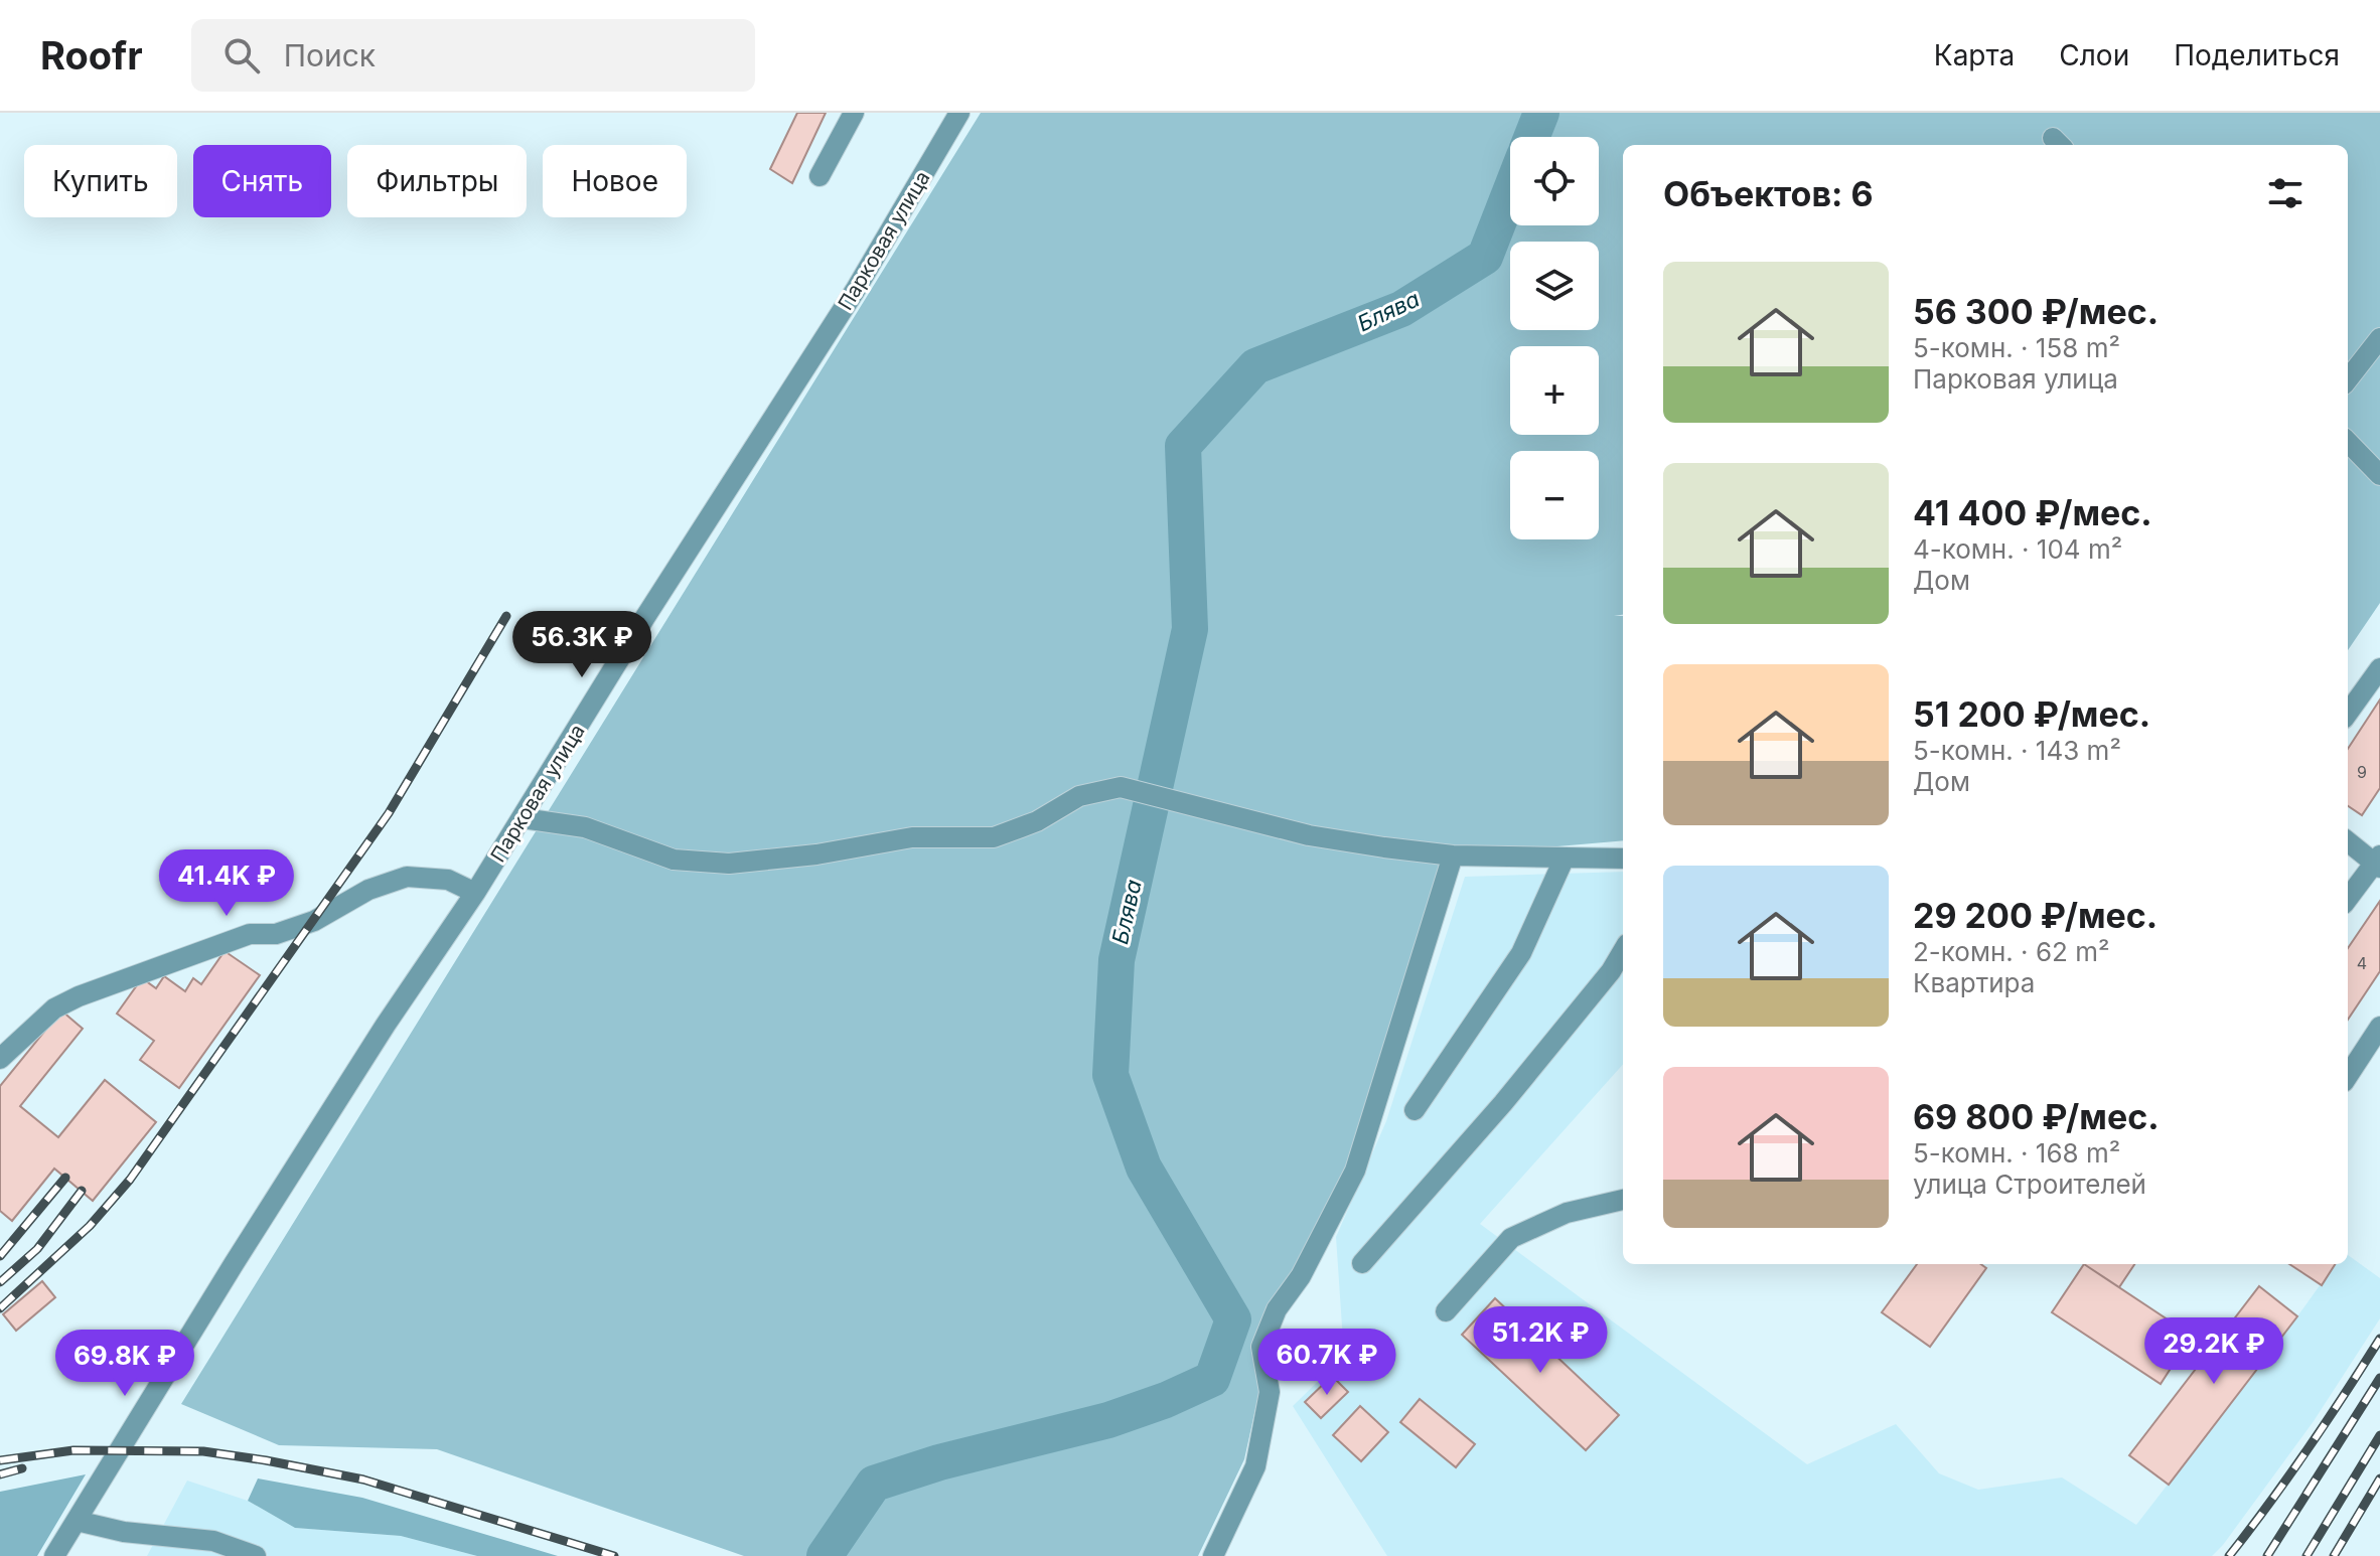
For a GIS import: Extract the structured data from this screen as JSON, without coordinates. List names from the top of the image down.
{
  "streets": {
    "street": ["Парковая улица"]
  },
  "water": ["Блява"],
  "house_numbers": ["9", "4"],
  "page": {
    "header": "Roofr",
    "search": "Поиск",
    "nav": ["Карта", "Слои", "Поделиться"],
    "map_buttons": ["+", "−"],
    "chip": [
      "Купить",
      "Снять",
      "Фильтры",
      "Новое"
    ],
    "heading": "Объектов: 6",
    "list": [
      {
        "name": "56 300 ₽/мес.",
        "note": "5-комн. · 158 m² · Парковая улица"
      },
      {
        "name": "41 400 ₽/мес.",
        "note": "4-комн. · 104 m² · Дом"
      },
      {
        "name": "51 200 ₽/мес.",
        "note": "5-комн. · 143 m² · Дом"
      },
      {
        "name": "29 200 ₽/мес.",
        "note": "2-комн. · 62 m² · Квартира"
      },
      {
        "name": "69 800 ₽/мес.",
        "note": "5-комн. · 168 m² · улица Строителей"
      }
    ],
    "price": [
      "56.3K ₽",
      "41.4K ₽",
      "51.2K ₽",
      "29.2K ₽",
      "60.7K ₽",
      "69.8K ₽"
    ]
  }
}
